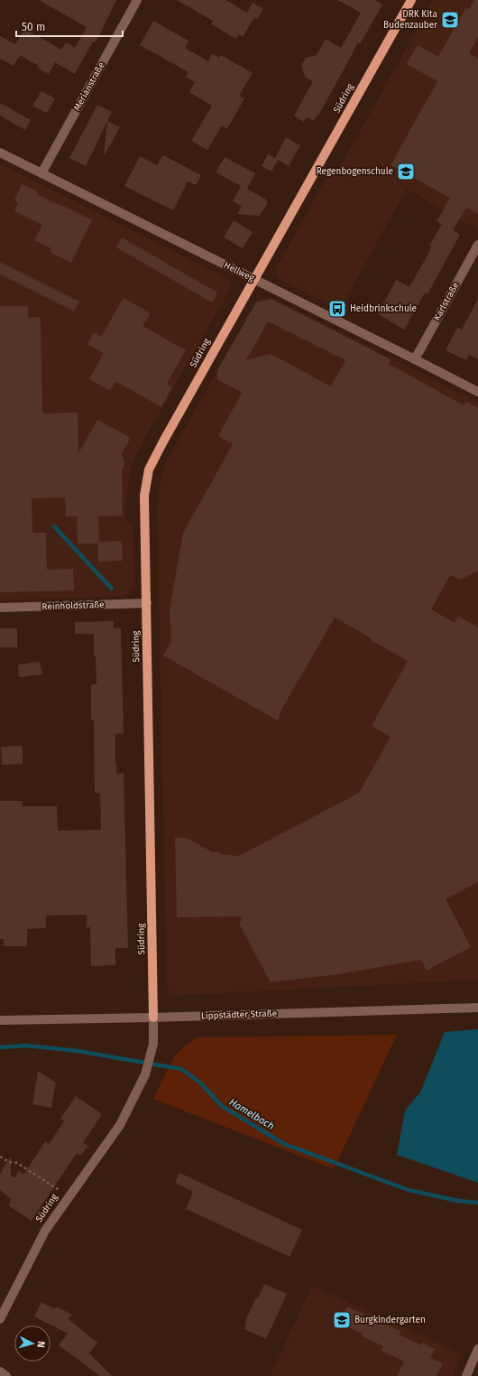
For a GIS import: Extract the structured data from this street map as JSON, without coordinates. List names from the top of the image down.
{
  "streets": {
    "main road": ["Südring"],
    "street": [
      "Merianstraße",
      "Hellweg",
      "Karlstraße",
      "Reinholdstraße",
      "Lippstädter Straße"
    ]
  },
  "crossings": [
    ["Merianstraße", "Hellweg"],
    ["Südring", "Hellweg"],
    ["Südring", "Reinholdstraße"],
    ["Südring", "Lippstädter Straße"],
    ["Hellweg", "Karlstraße"]
  ],
  "water": ["Hamelbach"],
  "places": {
    "school or university": ["DRK Kita Budenzauber", "Regenbogenschule", "Burgkindergarten"],
    "bus stop": ["Heidbrinkschule"]
  },
  "scale_bar": "50 m",
  "north": "right"
}
